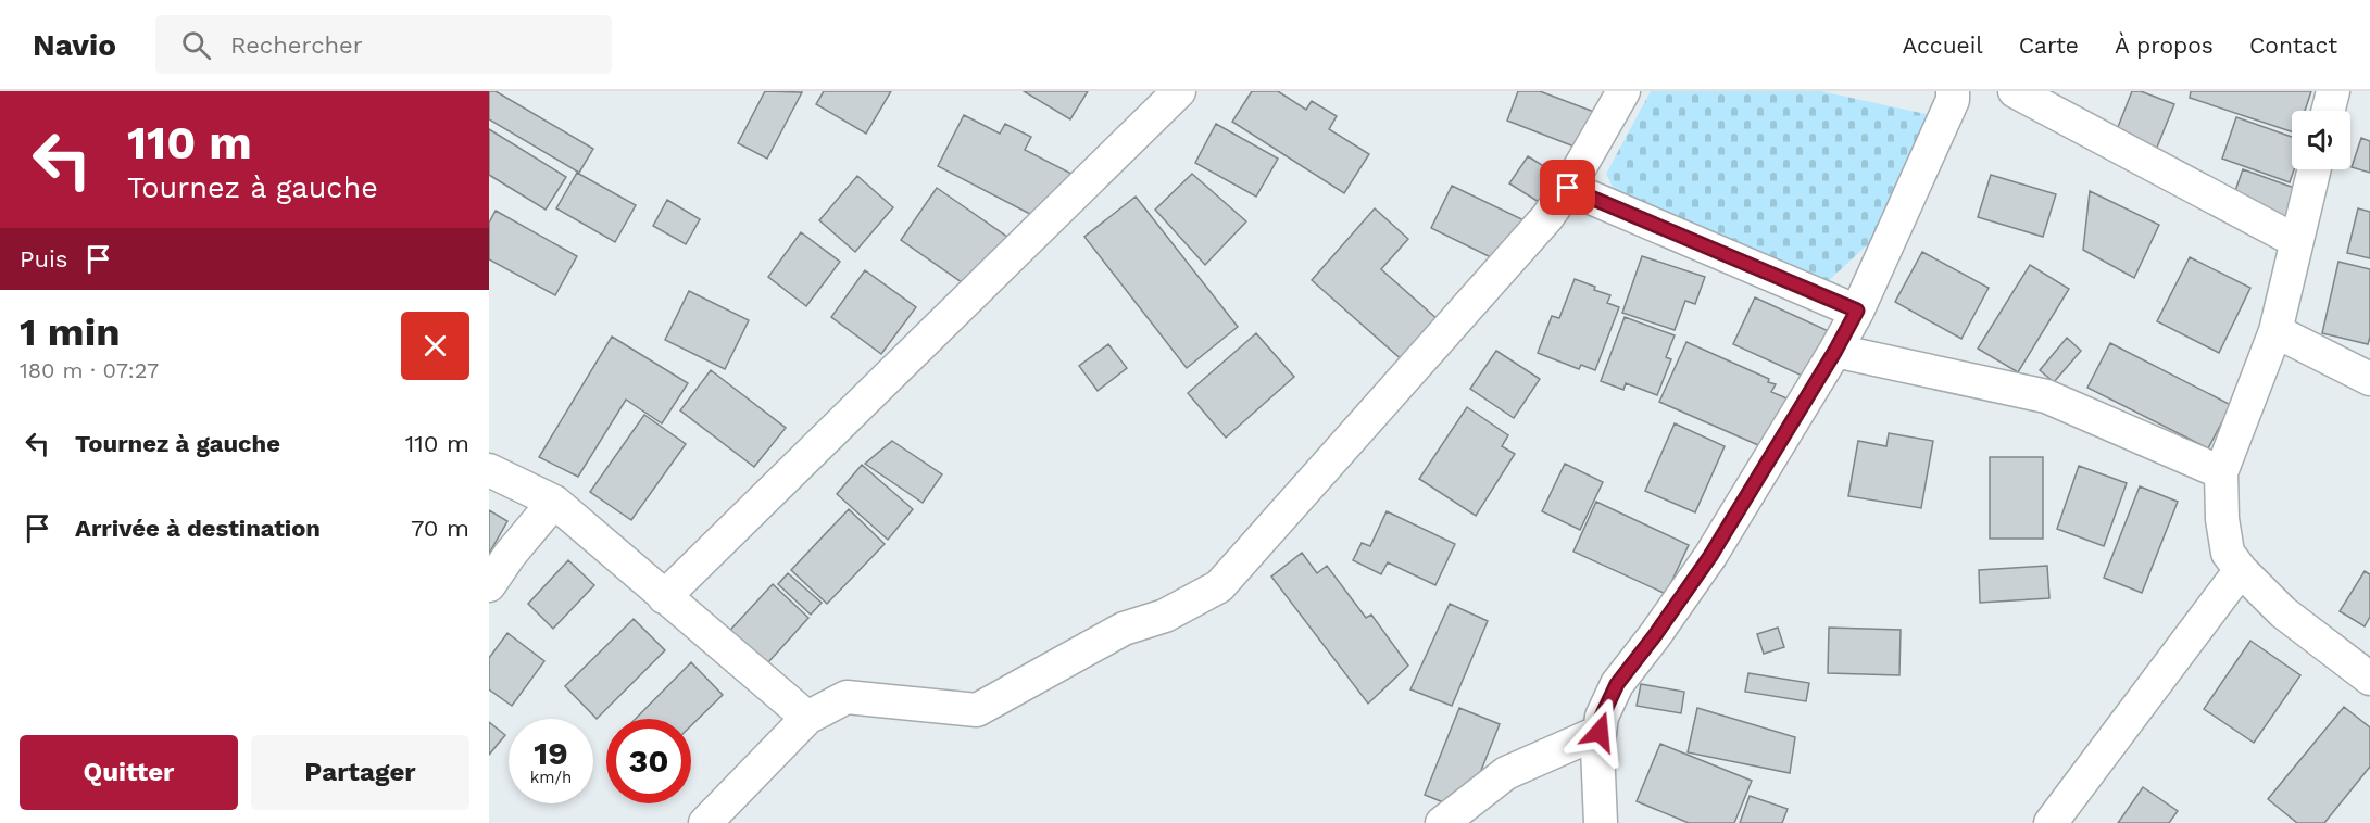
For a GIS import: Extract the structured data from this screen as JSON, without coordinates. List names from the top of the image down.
{
  "page": {
    "header": "Navio",
    "search": "Rechercher",
    "nav": [
      "Accueil",
      "Carte",
      "À propos",
      "Contact"
    ],
    "turn": ["110 m", "Tournez à gauche"],
    "then": "Puis",
    "heading": ["1 min", "180 m · 07:27"],
    "list": [
      {
        "name": "Tournez à gauche",
        "value": "110 m"
      },
      {
        "name": "Arrivée à destination",
        "value": "70 m"
      }
    ],
    "speed": "19 km/h",
    "limit": "30",
    "buttons": ["Quitter", "Partager"]
  }
}
